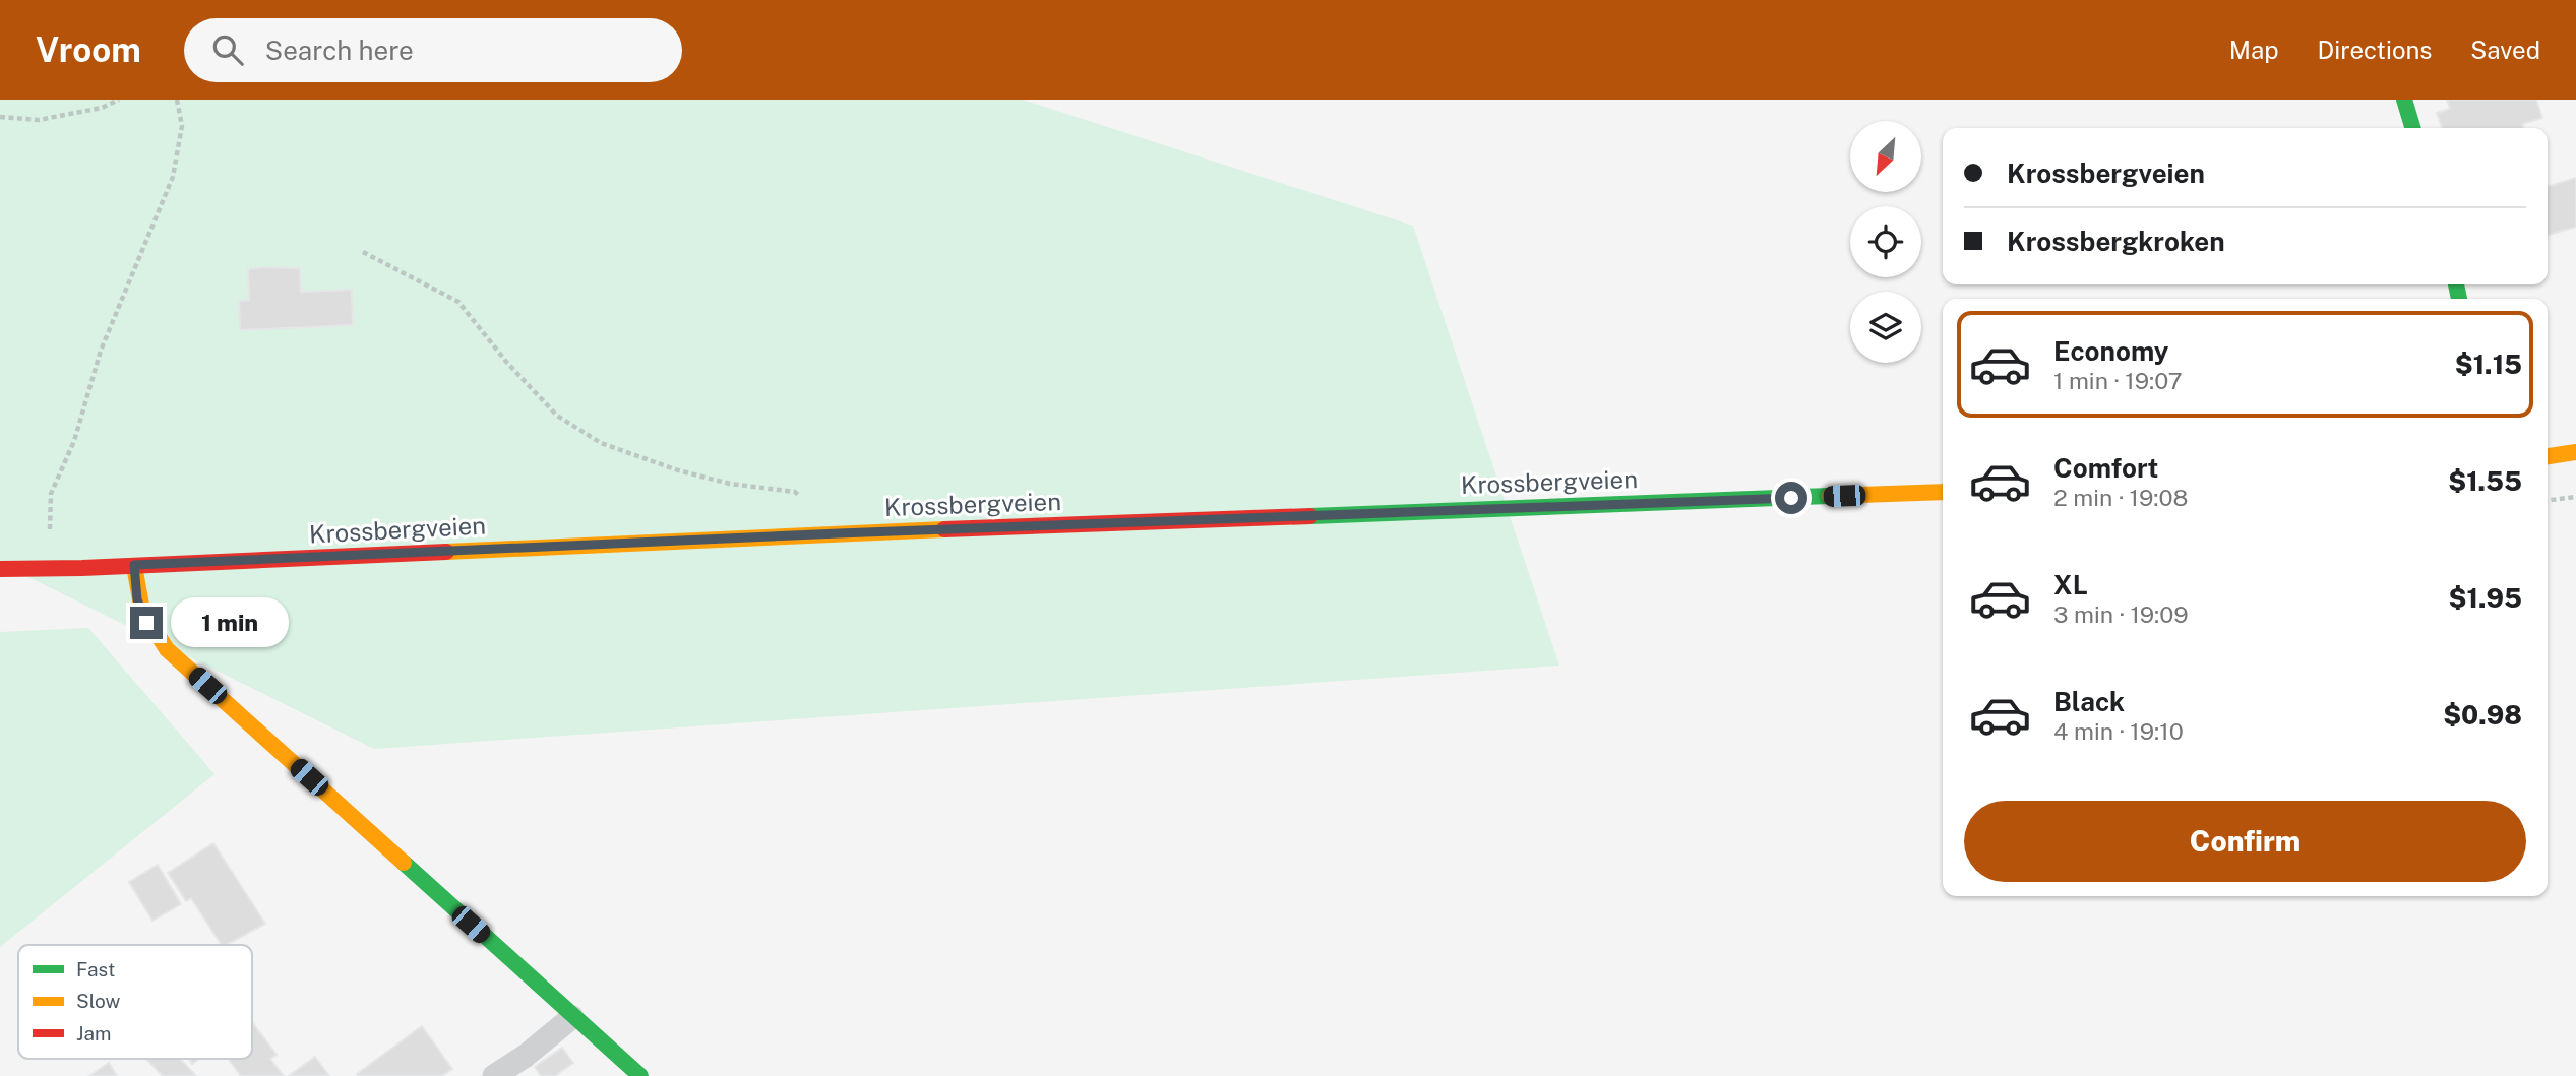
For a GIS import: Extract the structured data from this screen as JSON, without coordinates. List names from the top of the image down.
{
  "streets": {
    "street": ["Krossbergveien"]
  },
  "legend": ["Fast", "Slow", "Jam"],
  "north": "bottom left",
  "page": {
    "header": "Vroom",
    "search": "Search here",
    "nav": ["Map", "Directions", "Saved"],
    "banner": ["Krossbergveien", "Krossbergkroken"],
    "list": [
      {
        "name": "Economy",
        "note": "1 min · 19:07",
        "value": "$1.15"
      },
      {
        "name": "Comfort",
        "note": "2 min · 19:08",
        "value": "$1.55"
      },
      {
        "name": "XL",
        "note": "3 min · 19:09",
        "value": "$1.95"
      },
      {
        "name": "Black",
        "note": "4 min · 19:10",
        "value": "$0.98"
      }
    ],
    "bubble": "1 min",
    "buttons": "Confirm"
  }
}
